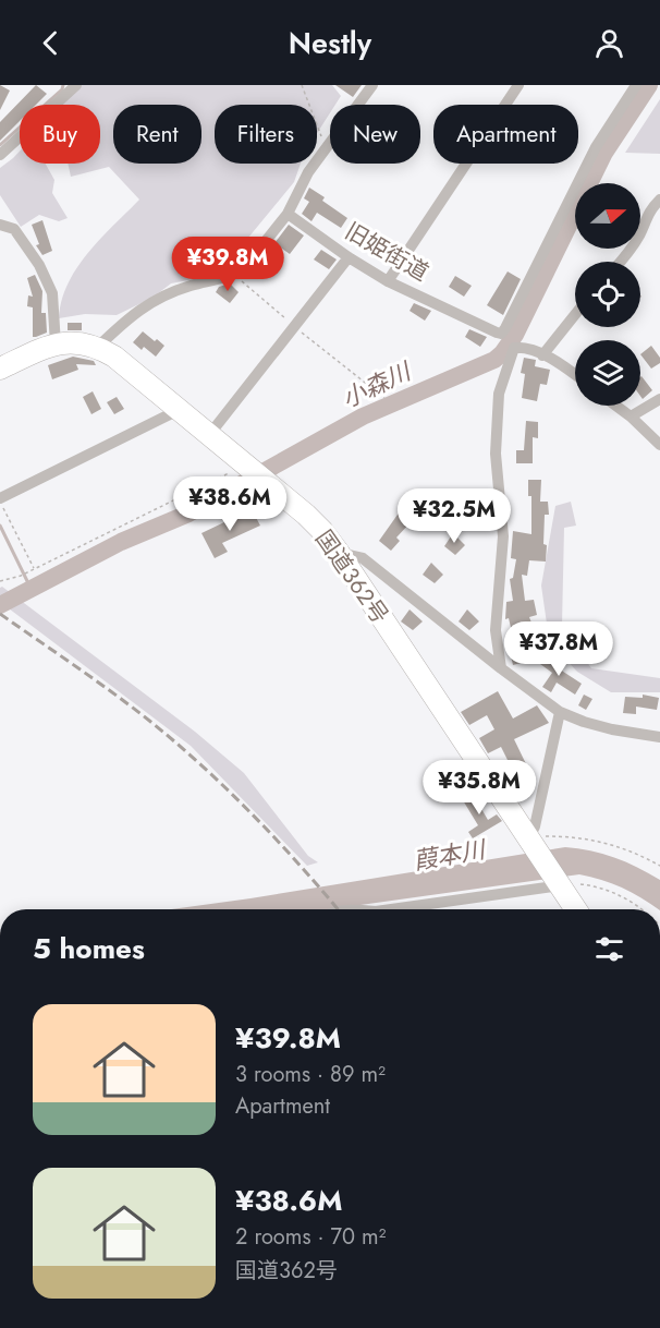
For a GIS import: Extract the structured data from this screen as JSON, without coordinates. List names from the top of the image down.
{
  "streets": {
    "highway": ["国道362号"],
    "street": ["旧姫街道"]
  },
  "water": ["小森川", "葭本川"],
  "north": "right",
  "page": {
    "header": "Nestly",
    "chip": [
      "Buy",
      "Rent",
      "Filters",
      "New",
      "Apartment"
    ],
    "price": [
      "¥39.8M",
      "¥38.6M",
      "¥32.5M",
      "¥37.8M",
      "¥35.8M"
    ],
    "heading": "5 homes",
    "list": [
      {
        "name": "¥39.8M",
        "note": "3 rooms · 89 m² · Apartment"
      },
      {
        "name": "¥38.6M",
        "note": "2 rooms · 70 m² · 国道362号"
      }
    ]
  }
}
